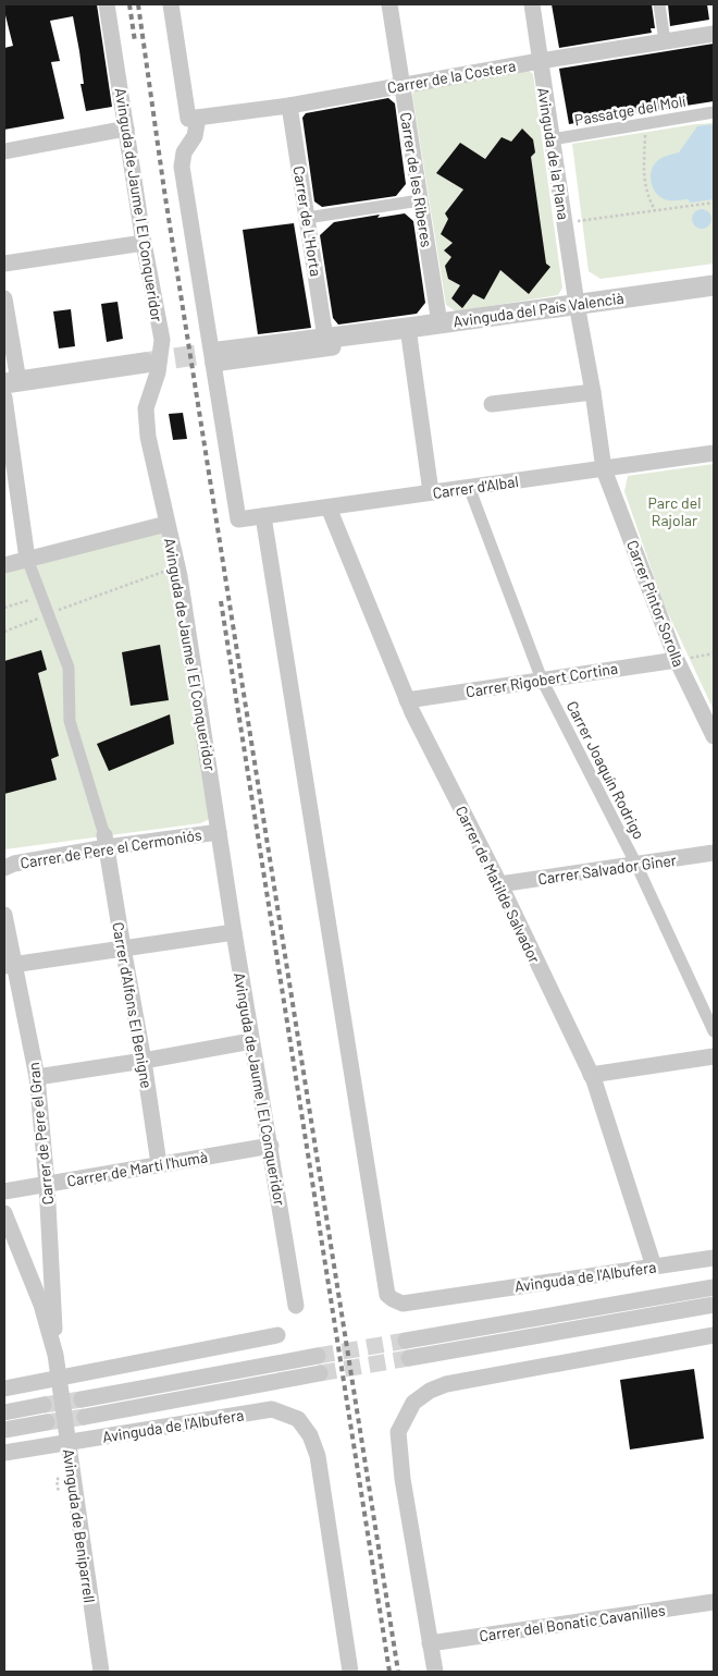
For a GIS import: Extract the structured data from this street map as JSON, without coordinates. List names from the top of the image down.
{
  "streets": {
    "street": [
      "Carrer de la Costera",
      "Passatge del Molí",
      "Avinguda de la Plana",
      "Carrer de les Riberes",
      "Avinguda de Jaume I El Conqueridor",
      "Carrer de L'Horta",
      "Avinguda del País Valencià",
      "Carrer d'Albal",
      "Carrer Pintor Sorolla",
      "Carrer Rigobert Cortina",
      "Carrer Joaquín Rodrigo",
      "Carrer de Pere el Cermoniós",
      "Carrer Salvador Giner",
      "Carrer de Matilde Salvador",
      "Carrer d'Alfons El Benigne",
      "Carrer de Pere el Gran",
      "Carrer de Martí l'humà",
      "Avinguda de l'Albufera",
      "Avinguda de Beniparrell",
      "Carrer del Bonatic Cavanilles"
    ]
  },
  "crossings": [
    ["Carrer de la Costera", "Avinguda de la Plana"],
    ["Carrer de la Costera", "Carrer de les Riberes"],
    ["Carrer de la Costera", "Carrer de L'Horta"],
    ["Passatge del Molí", "Avinguda de la Plana"],
    ["Avinguda de la Plana", "Avinguda del País Valencià"],
    ["Avinguda de la Plana", "Carrer Pintor Sorolla"],
    ["Carrer de les Riberes", "Avinguda del País Valencià"],
    ["Avinguda de Jaume I El Conqueridor", "Carrer de Pere el Cermoniós"],
    ["Avinguda de Jaume I El Conqueridor", "Carrer de Martí l'humà"],
    ["Carrer de L'Horta", "Avinguda del País Valencià"],
    ["Avinguda del País Valencià", "Carrer d'Albal"],
    ["Carrer d'Albal", "Carrer Pintor Sorolla"],
    ["Carrer d'Albal", "Carrer Joaquín Rodrigo"],
    ["Carrer d'Albal", "Carrer de Matilde Salvador"],
    ["Carrer d'Albal", "Avinguda de l'Albufera"],
    ["Carrer Pintor Sorolla", "Carrer Rigobert Cortina"],
    ["Carrer Rigobert Cortina", "Carrer Joaquín Rodrigo"],
    ["Carrer Rigobert Cortina", "Carrer de Matilde Salvador"],
    ["Carrer Joaquín Rodrigo", "Carrer Salvador Giner"],
    ["Carrer de Pere el Cermoniós", "Carrer d'Alfons El Benigne"],
    ["Carrer Salvador Giner", "Carrer de Matilde Salvador"],
    ["Carrer de Matilde Salvador", "Avinguda de l'Albufera"],
    ["Carrer d'Alfons El Benigne", "Carrer de Martí l'humà"],
    ["Carrer de Pere el Gran", "Carrer de Martí l'humà"],
    ["Carrer de Pere el Gran", "Avinguda de Beniparrell"],
    ["Avinguda de l'Albufera", "Avinguda de Beniparrell"]
  ],
  "parks": ["Parc del Rajolar"]
}
